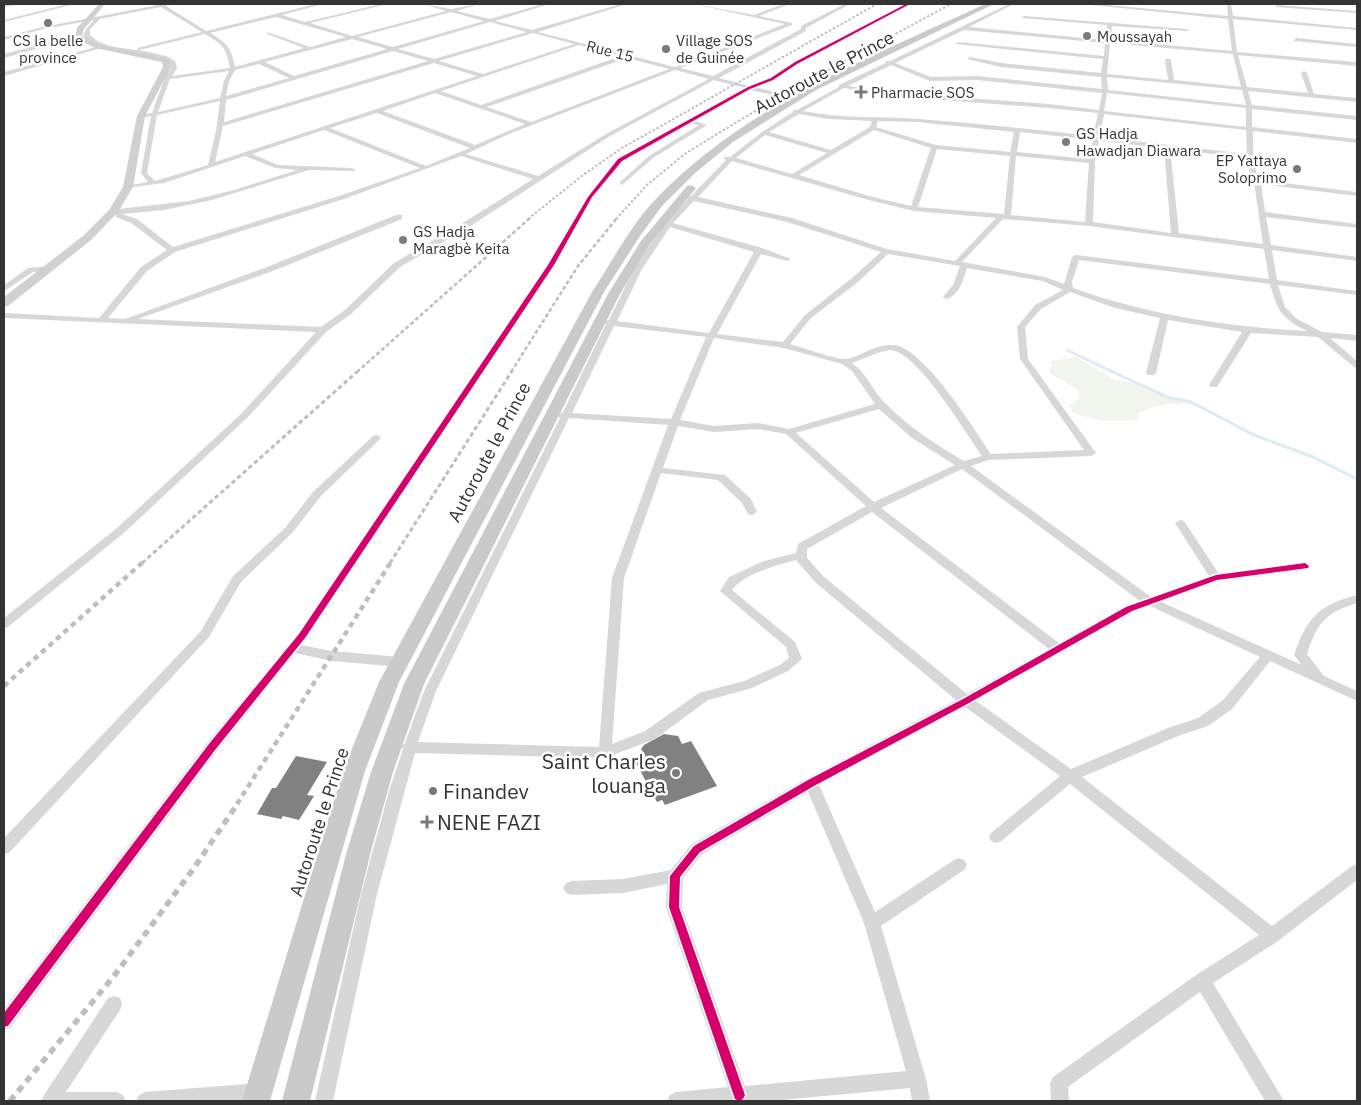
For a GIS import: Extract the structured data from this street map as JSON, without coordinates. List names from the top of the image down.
{
  "streets": {
    "main road": ["Autoroute le Prince"],
    "street": ["Rue 15"]
  },
  "crossings": [
    ["Rue 15", "Autoroute le Prince"]
  ],
  "places": {
    "other": [
      "CS la belle province",
      "Moussayah",
      "Village SOS de Guinée",
      "GS Hadja Hawadjan Diawara",
      "EP Yattaya Soloprimo",
      "GS Hadja Maragbè Keita",
      "Saint Charles louanga",
      "Finandev"
    ],
    "health": ["Pharmacie SOS", "NENE FAZI"]
  }
}
